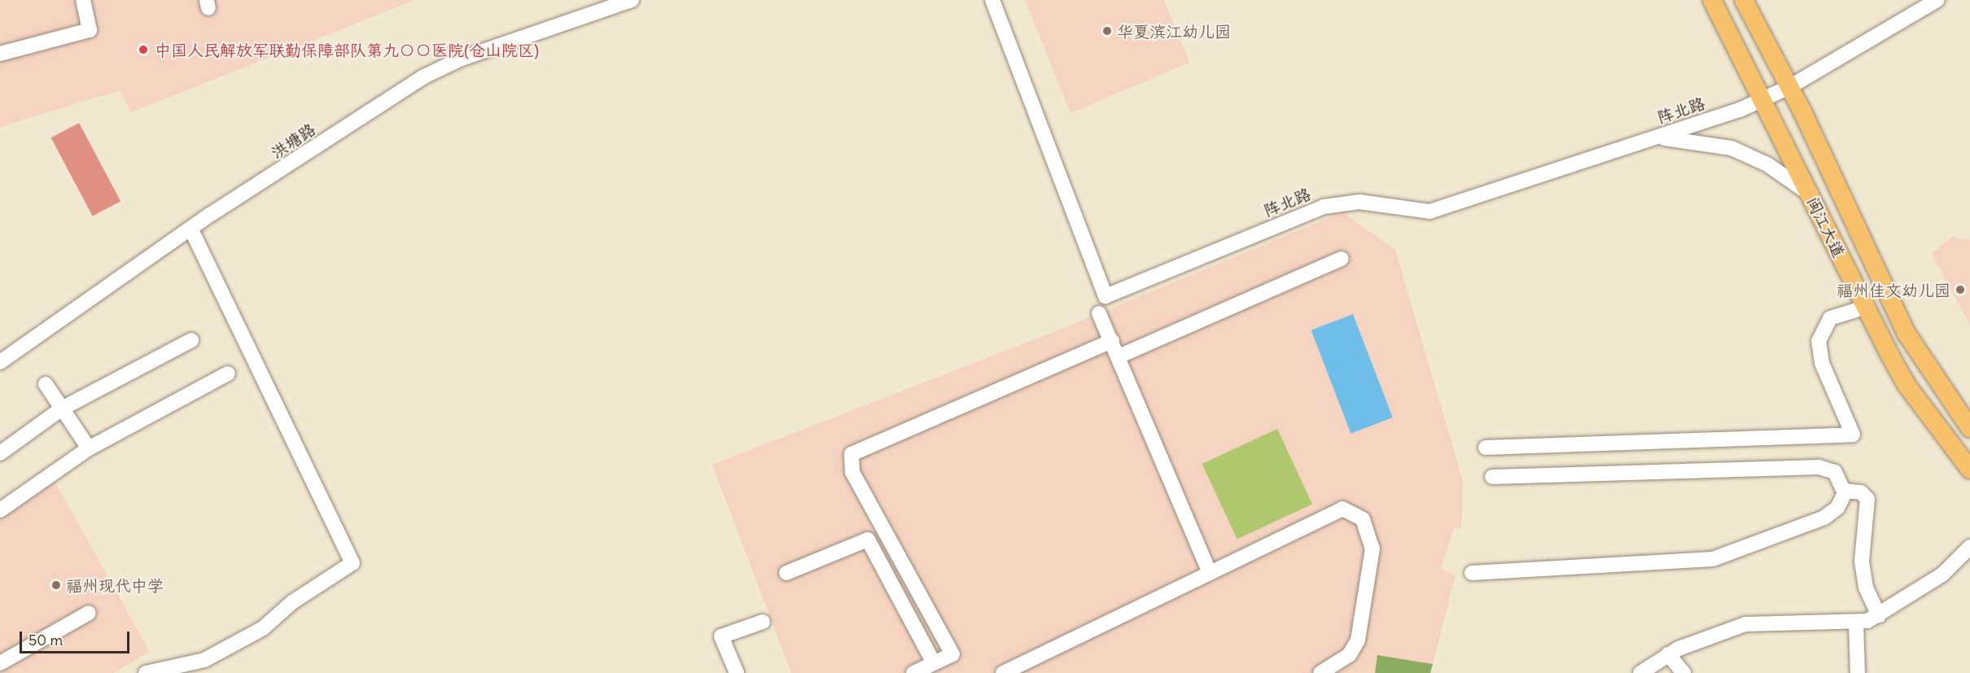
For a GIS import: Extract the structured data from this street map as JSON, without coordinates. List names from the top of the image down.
{
  "streets": {
    "main road": ["闽江大道"],
    "street": ["阵北路", "洪塘路"]
  },
  "crossings": [
    ["阵北路", "闽江大道"]
  ],
  "places": [
    "华夏滨江幼儿园",
    "中国人民解放军联勤保障部队第九〇〇医院(仓山院区)",
    "福州佳文幼儿园",
    "福州现代中学"
  ],
  "scale_bar": "50 m"
}
